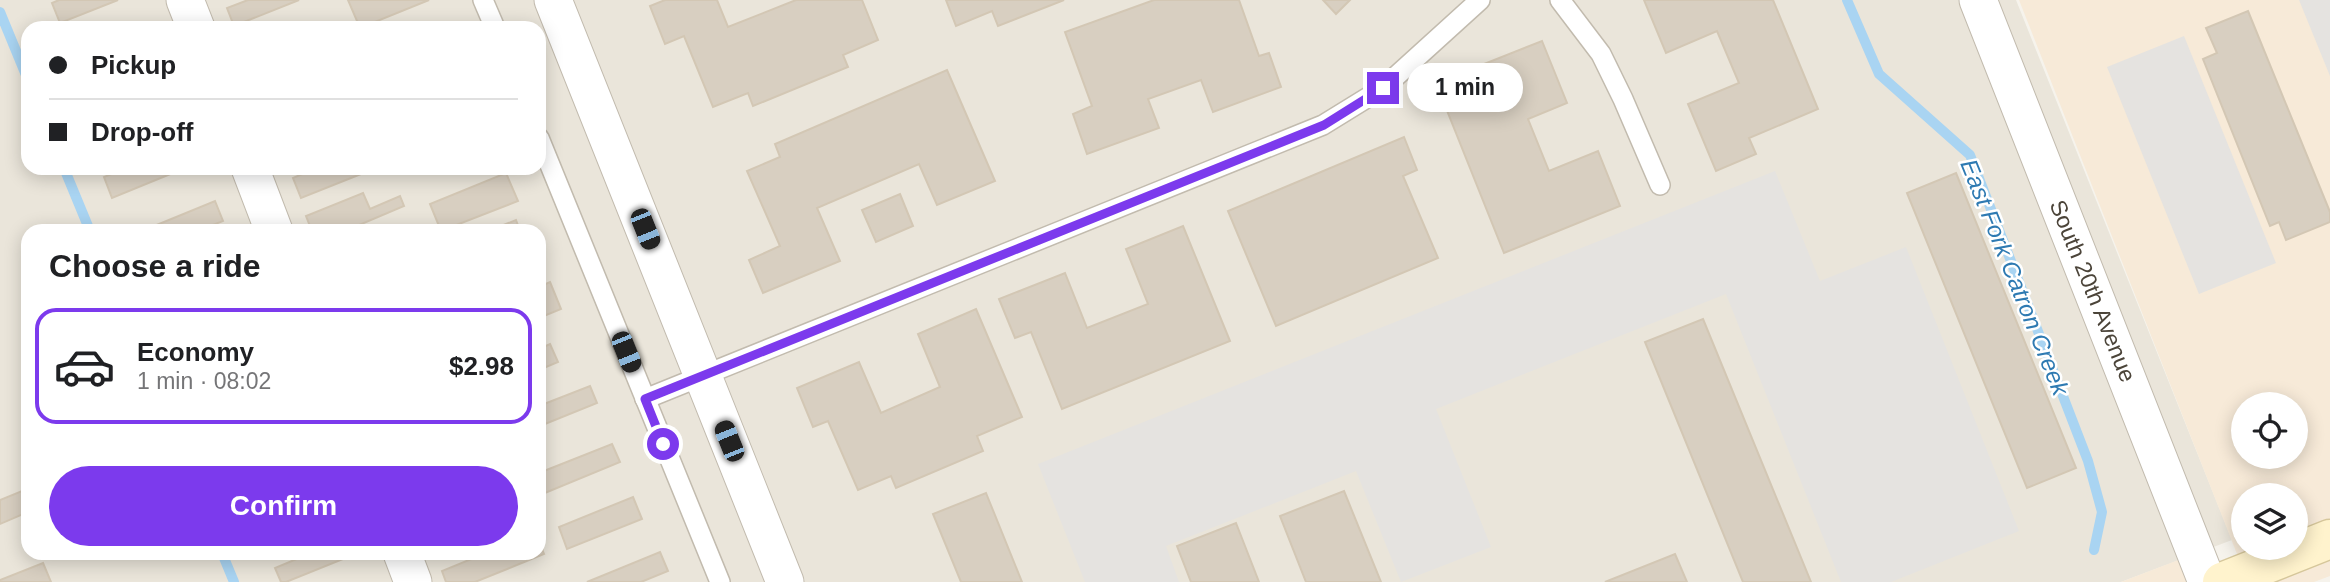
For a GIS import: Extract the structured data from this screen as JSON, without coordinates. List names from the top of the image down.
{
  "streets": {
    "street": ["South 20th Avenue"]
  },
  "water": ["East Fork Catron Creek"],
  "page": {
    "banner": ["Pickup", "Drop-off"],
    "bubble": "1 min",
    "heading": "Choose a ride",
    "list": [
      {
        "name": "Economy",
        "note": "1 min · 08:02",
        "value": "$2.98"
      }
    ],
    "buttons": "Confirm"
  }
}
